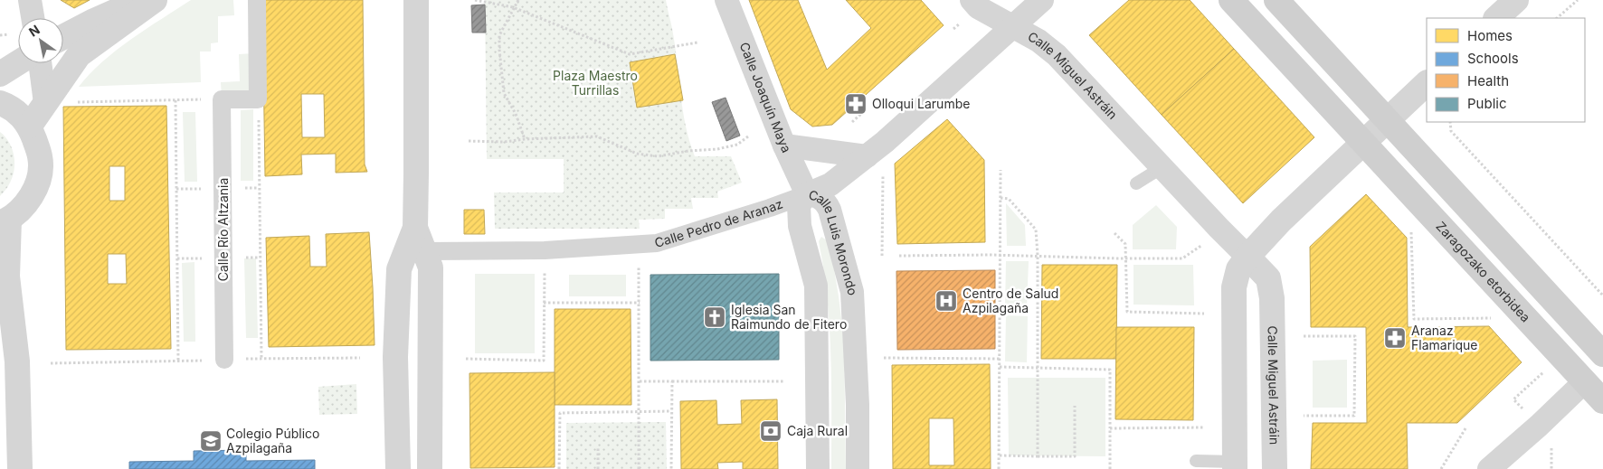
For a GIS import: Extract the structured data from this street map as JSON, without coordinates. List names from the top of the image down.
{
  "streets": {
    "main road": ["Zaragozako etorbidea"],
    "street": [
      "Calle Miguel Astráin",
      "Calle Joaquín Maya",
      "Calle Pedro de Aranaz",
      "Calle Río Altzania",
      "Calle Luis Morondo"
    ]
  },
  "crossings": [
    ["Calle Miguel Astráin", "Calle Pedro de Aranaz"],
    ["Calle Joaquín Maya", "Calle Pedro de Aranaz"],
    ["Calle Joaquín Maya", "Calle Luis Morondo"],
    ["Calle Pedro de Aranaz", "Calle Luis Morondo"]
  ],
  "parks": ["Plaza Maestro Turrillas"],
  "places": {
    "pharmacy": ["Olloqui Larumbe", "Aranaz Flamarique"],
    "hospital": ["Centro de Salud Azpilagaña"],
    "church": ["Iglesia San Raimundo de Fitero"],
    "bank": ["Caja Rural"],
    "school or university": ["Colegio Público Azpilagaña"]
  },
  "legend": [
    "Homes",
    "Schools",
    "Health",
    "Public"
  ],
  "north": "top left"
}
